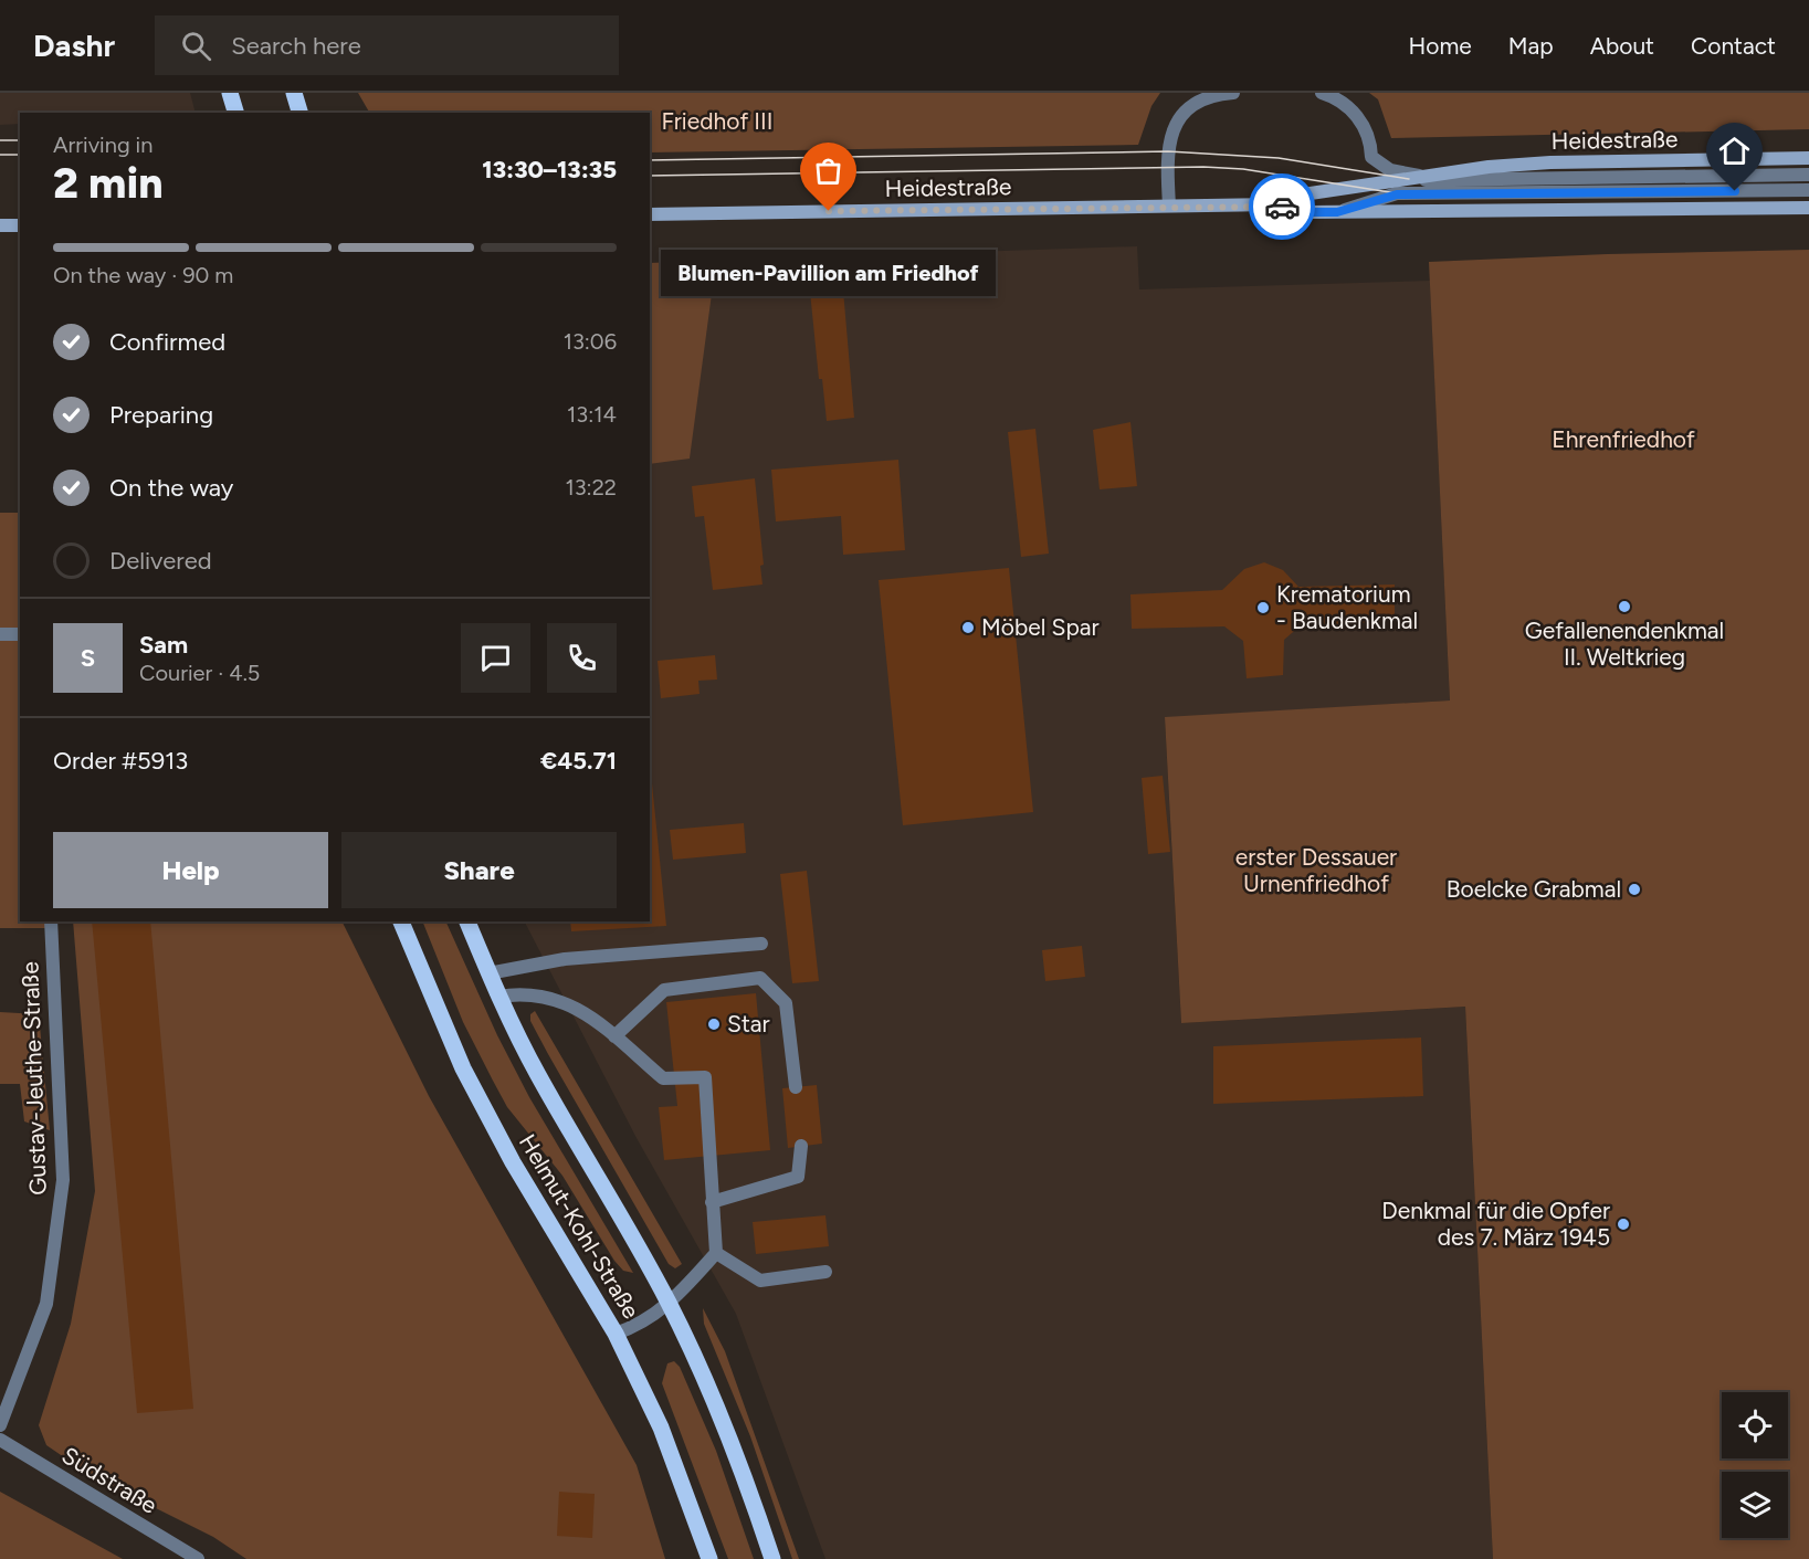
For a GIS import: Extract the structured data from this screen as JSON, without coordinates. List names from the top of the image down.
{
  "streets": {
    "main road": ["Heidestraße", "Helmut-Kohl-Straße"],
    "street": ["Gustav-Jeuthe-Straße", "Südstraße"]
  },
  "parks": ["Friedhof III", "Ehrenfriedhof", "erster Dessauer Urnenfriedhof"],
  "places": [
    "Blumen-Pavillion am Friedhof",
    "Gefallenendenkmal II. Weltkrieg",
    "Krematorium - Baudenkmal",
    "Möbel Spar",
    "Boelcke Grabmal",
    "Star",
    "Denkmal für die Opfer des 7. März 1945"
  ],
  "page": {
    "header": "Dashr",
    "search": "Search here",
    "nav": [
      "Home",
      "Map",
      "About",
      "Contact"
    ],
    "heading": ["2 min", "Arriving in", "13:30–13:35"],
    "panel": [
      "Sam",
      "Courier · 4.5",
      "Order #5913",
      "€45.71"
    ],
    "bar": "On the way · 90 m",
    "bubble": "Blumen-Pavillion am Friedhof",
    "list": [
      ["Confirmed", "13:06"],
      ["Preparing", "13:14"],
      ["On the way", "13:22"],
      "Delivered"
    ],
    "round": "S",
    "buttons": ["Help", "Share"]
  }
}
